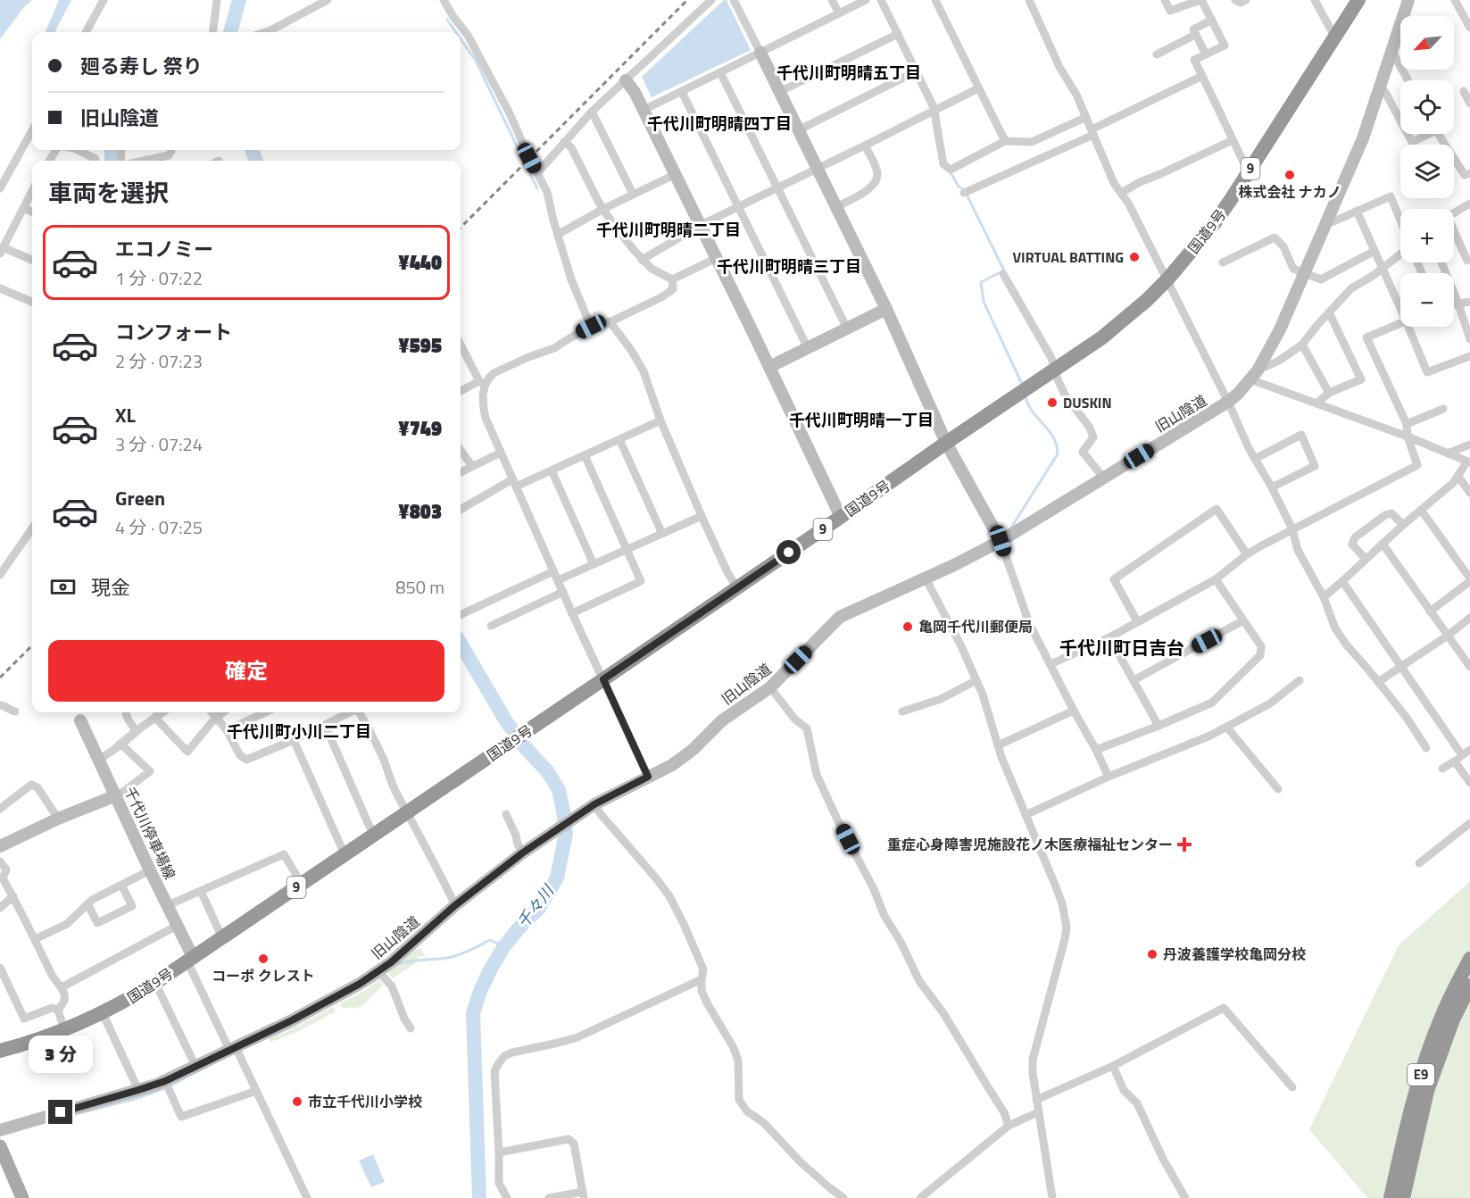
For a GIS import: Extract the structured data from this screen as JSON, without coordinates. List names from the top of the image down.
{
  "streets": {
    "highway": ["9", "国道9号", "E9"],
    "street": ["旧山陰道", "千代川停車場線"]
  },
  "crossings": [
    ["国道9号", "旧山陰道"],
    ["国道9号", "千代川停車場線"]
  ],
  "districts": [
    "千代川町明晴五丁目",
    "千代川町明晴四丁目",
    "千代川町明晴二丁目",
    "千代川町明晴三丁目",
    "千代川町明晴一丁目",
    "千代川町日吉台",
    "千代川町小川二丁目"
  ],
  "water": ["千々川"],
  "places": {
    "other": [
      "株式会社 ナカノ",
      "VIRTUAL BATTING",
      "DUSKIN",
      "亀岡千代川郵便局",
      "丹波養護学校亀岡分校",
      "コーポ クレスト",
      "市立千代川小学校"
    ],
    "health": ["重症心身障害児施設花ノ木医療福祉センター"]
  },
  "north": "bottom left",
  "page": {
    "map_buttons": ["+", "−"],
    "banner": ["廻る寿し 祭り", "旧山陰道"],
    "heading": "車両を選択",
    "list": [
      {
        "name": "エコノミー",
        "note": "1 分 · 07:22",
        "value": "¥440"
      },
      {
        "name": "コンフォート",
        "note": "2 分 · 07:23",
        "value": "¥595"
      },
      {
        "name": "XL",
        "note": "3 分 · 07:24",
        "value": "¥749"
      },
      {
        "name": "Green",
        "note": "4 分 · 07:25",
        "value": "¥803"
      }
    ],
    "pay": ["現金", "850 m"],
    "buttons": "確定",
    "bubble": "3 分"
  }
}
